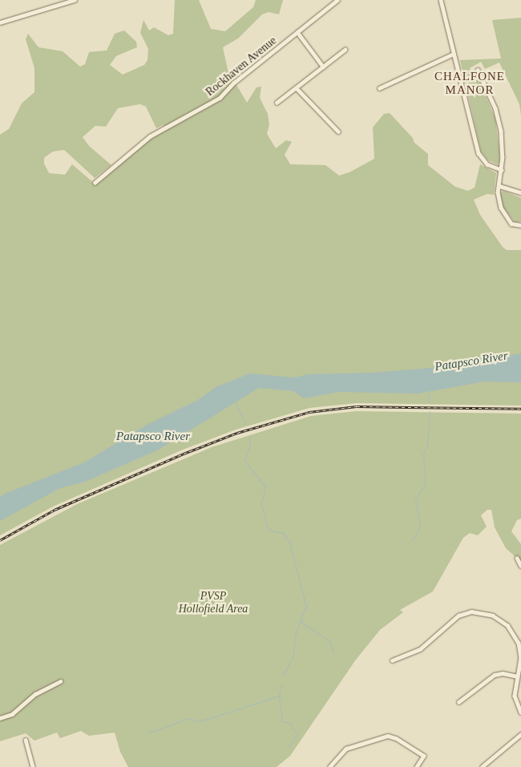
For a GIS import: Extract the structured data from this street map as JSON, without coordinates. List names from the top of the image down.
{
  "streets": {
    "street": ["Rockhaven Avenue"]
  },
  "districts": ["CHALFONE MANOR"],
  "water": ["Patapsco River"],
  "parks": ["PVSP Hollofield Area"]
}
